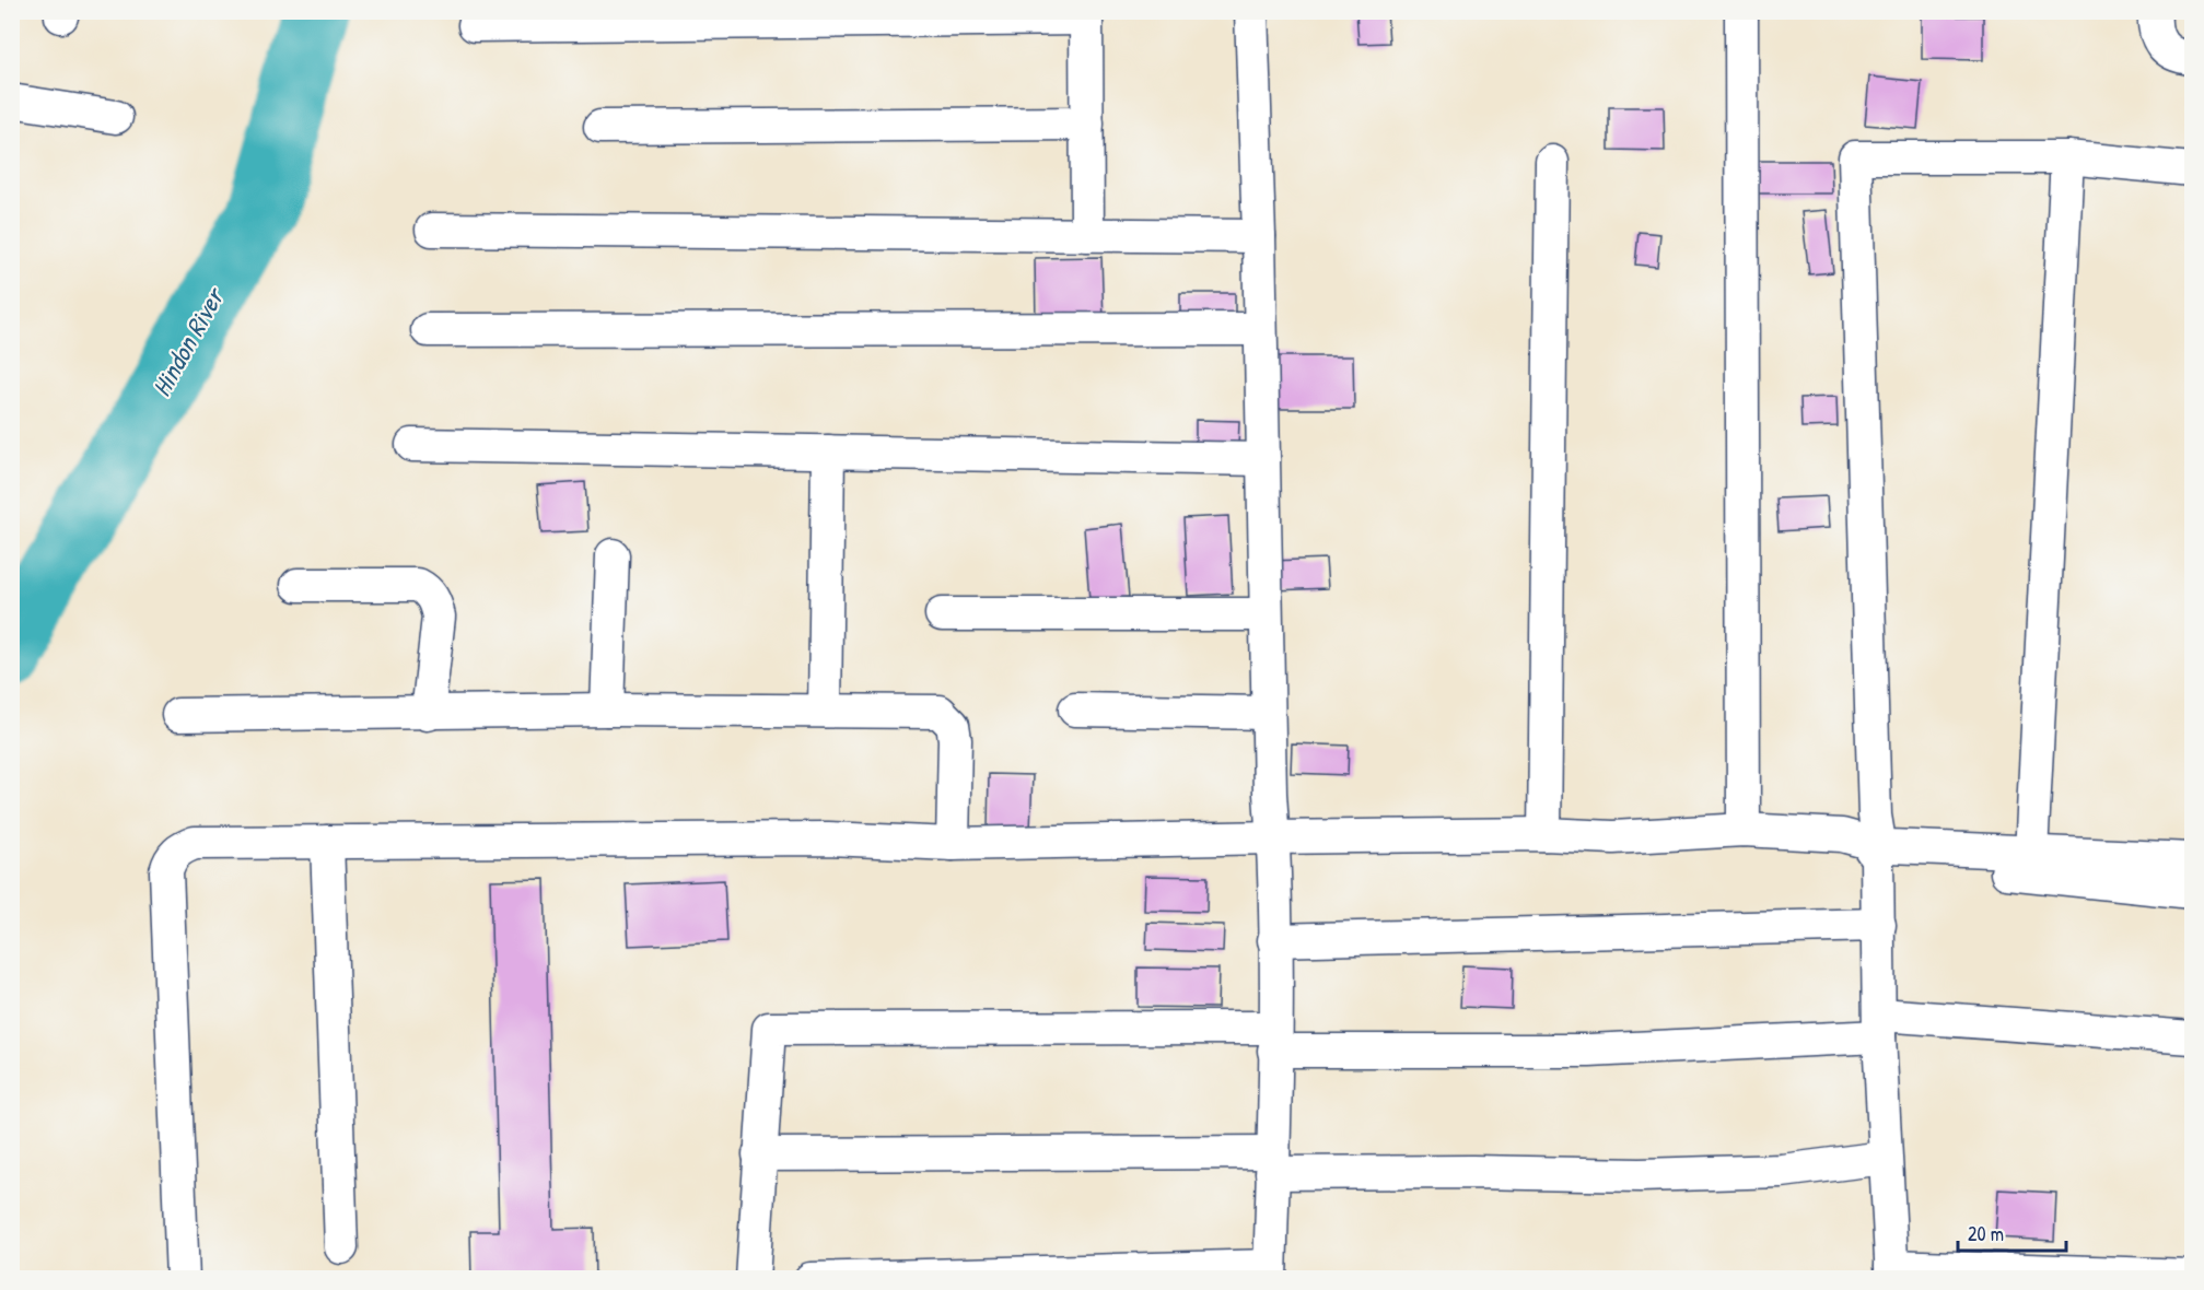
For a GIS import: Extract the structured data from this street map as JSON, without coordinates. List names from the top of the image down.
{
  "water": ["Hindon River"],
  "scale_bar": "20 m"
}
